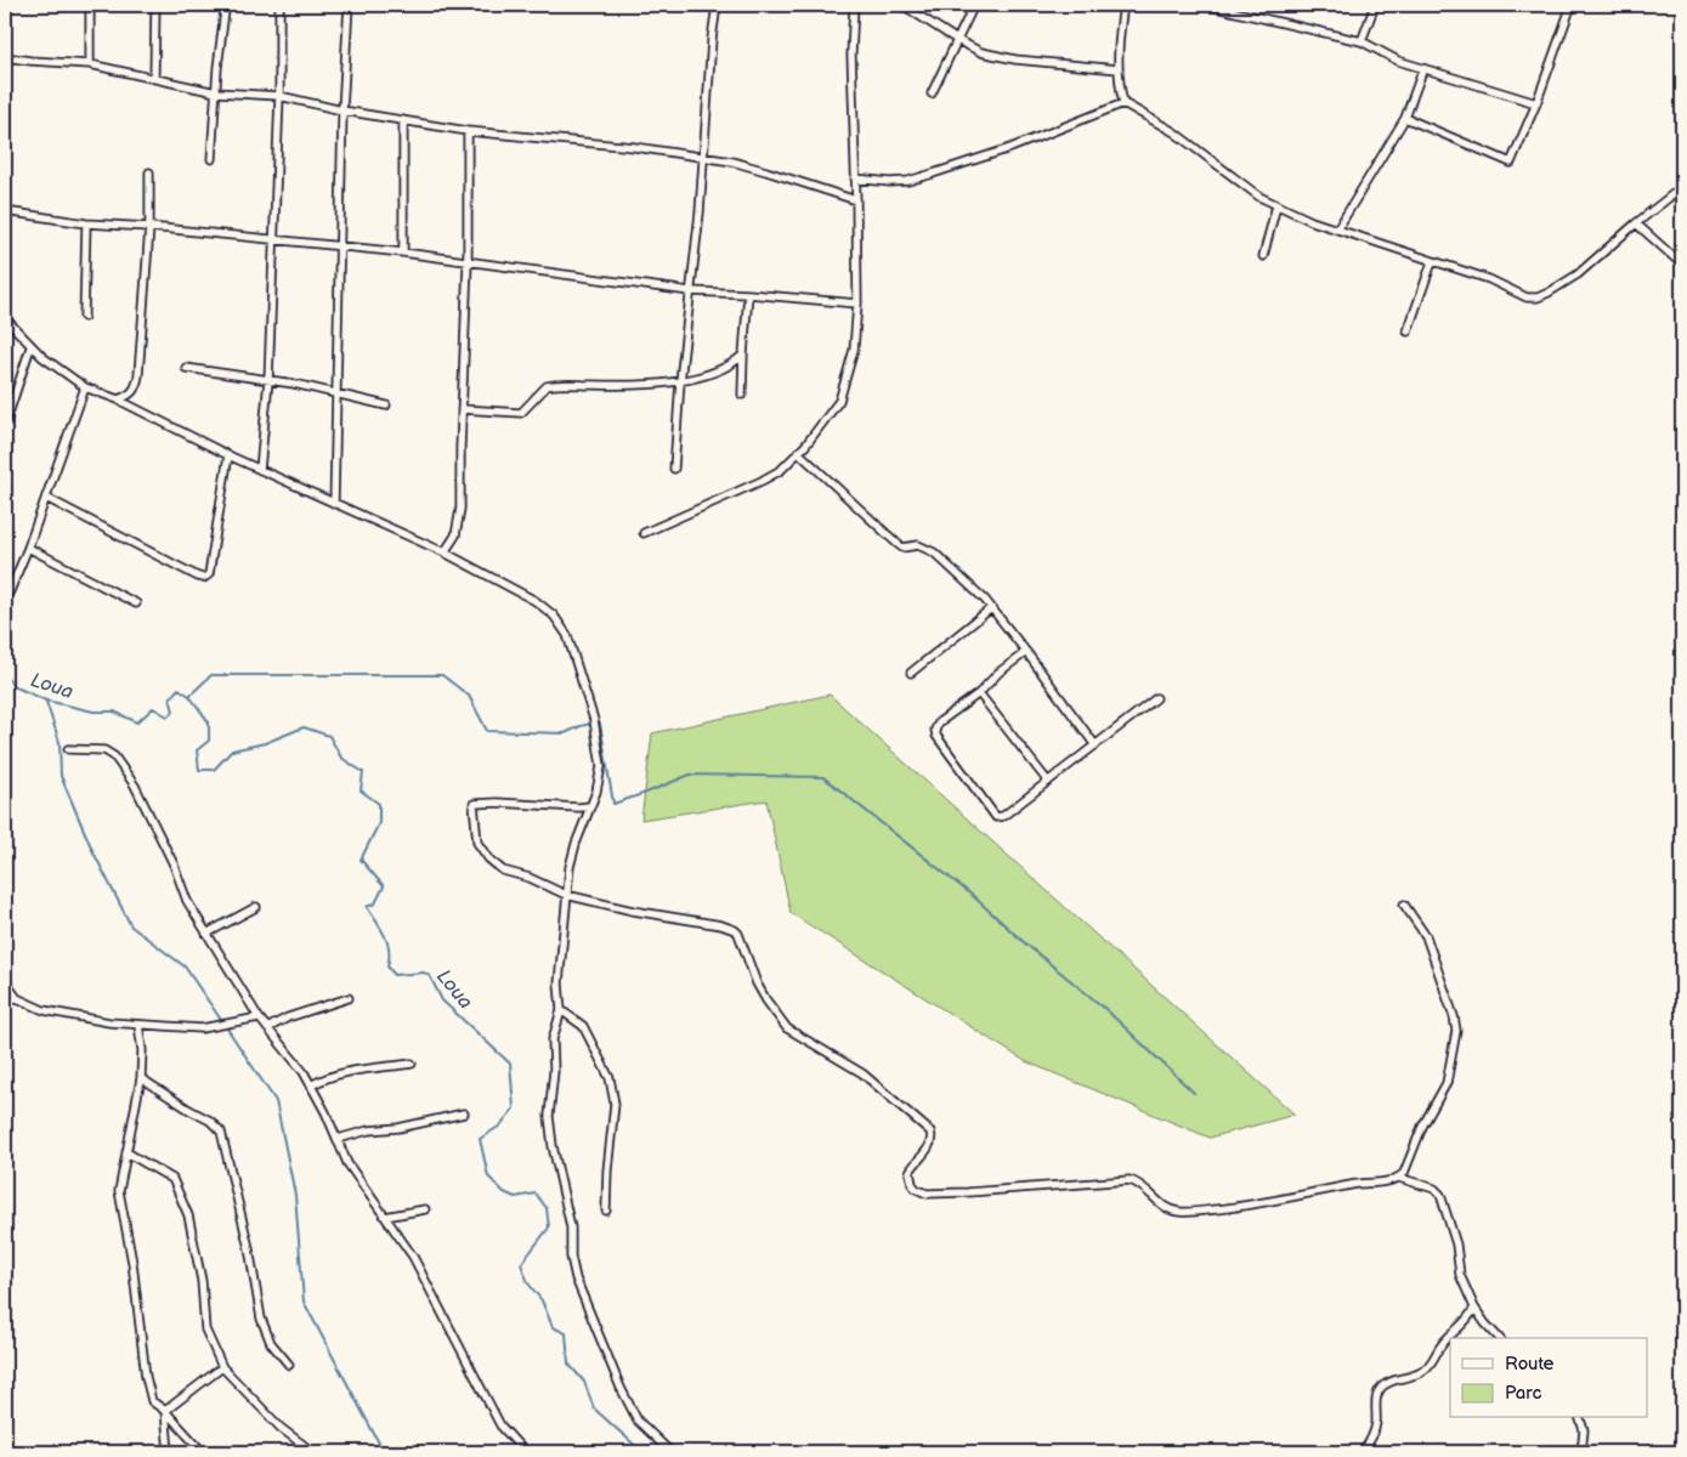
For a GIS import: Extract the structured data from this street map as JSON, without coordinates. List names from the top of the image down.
{
  "water": ["Loua"],
  "legend": ["Route", "Parc"]
}
